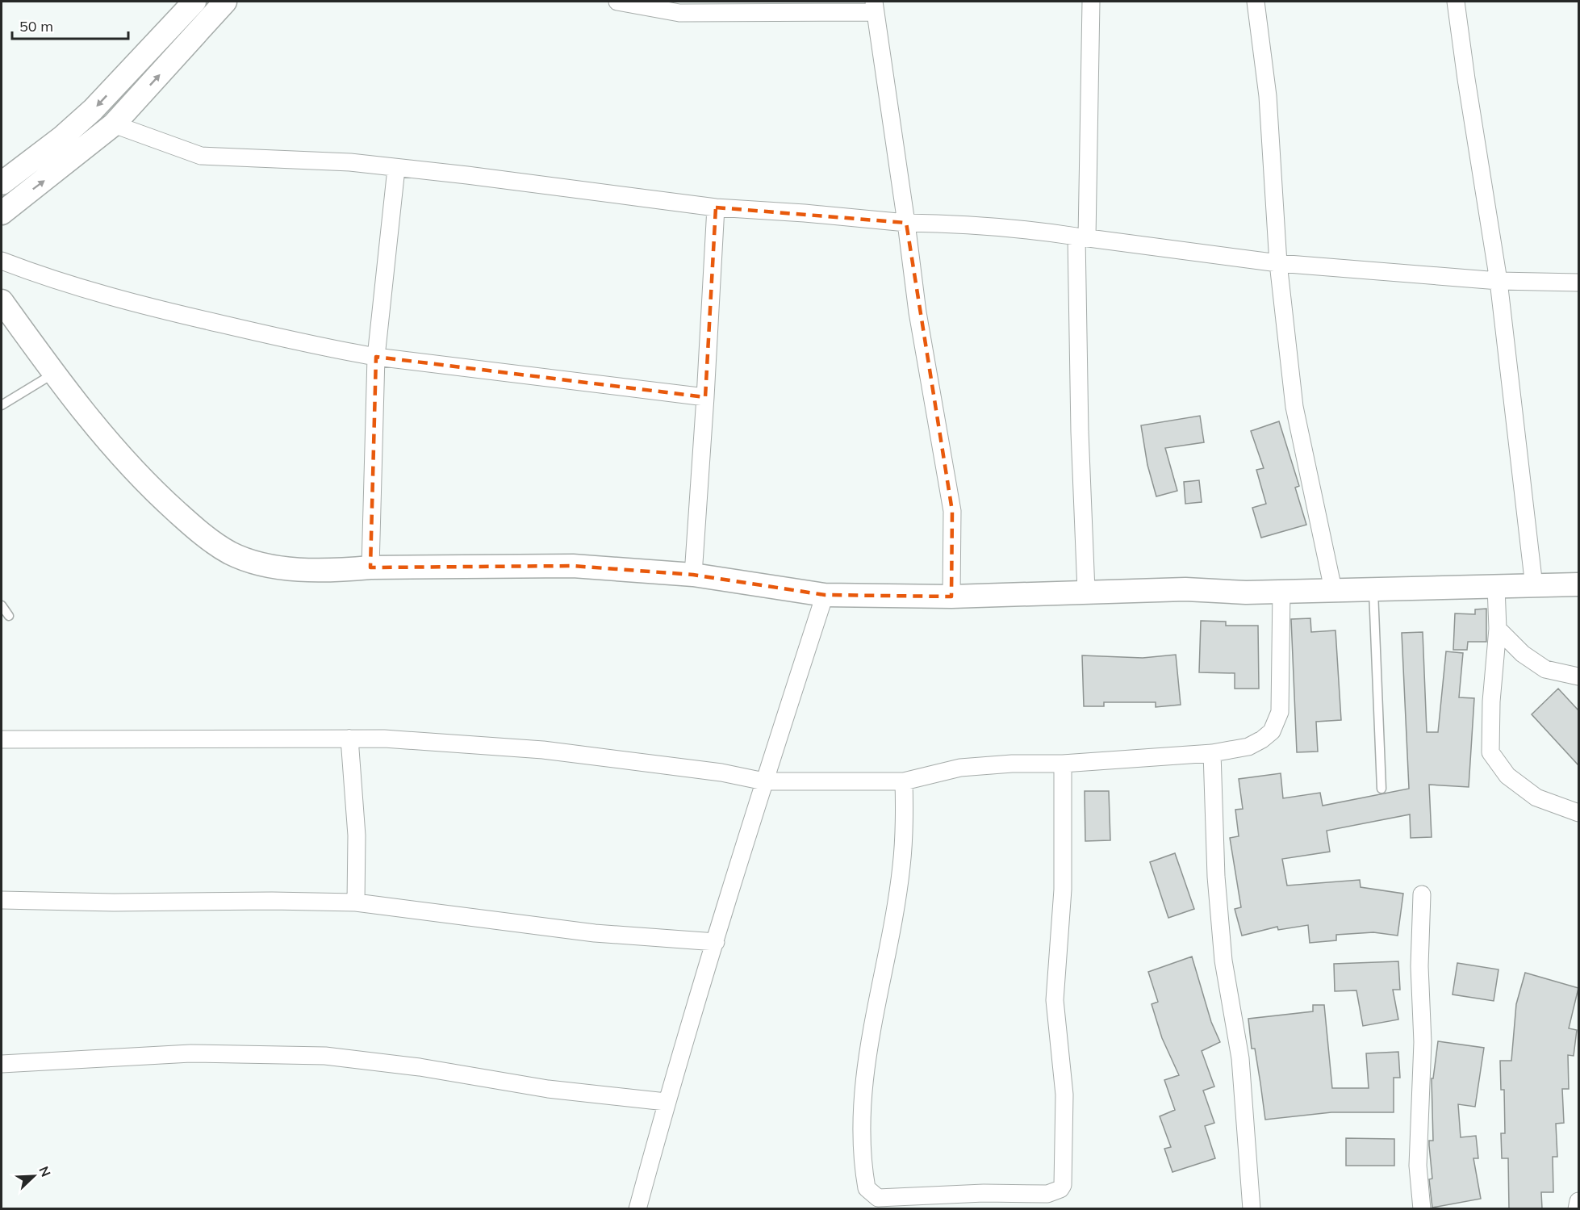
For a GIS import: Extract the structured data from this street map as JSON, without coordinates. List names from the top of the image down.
{
  "scale_bar": "50 m",
  "north": "top right"
}
